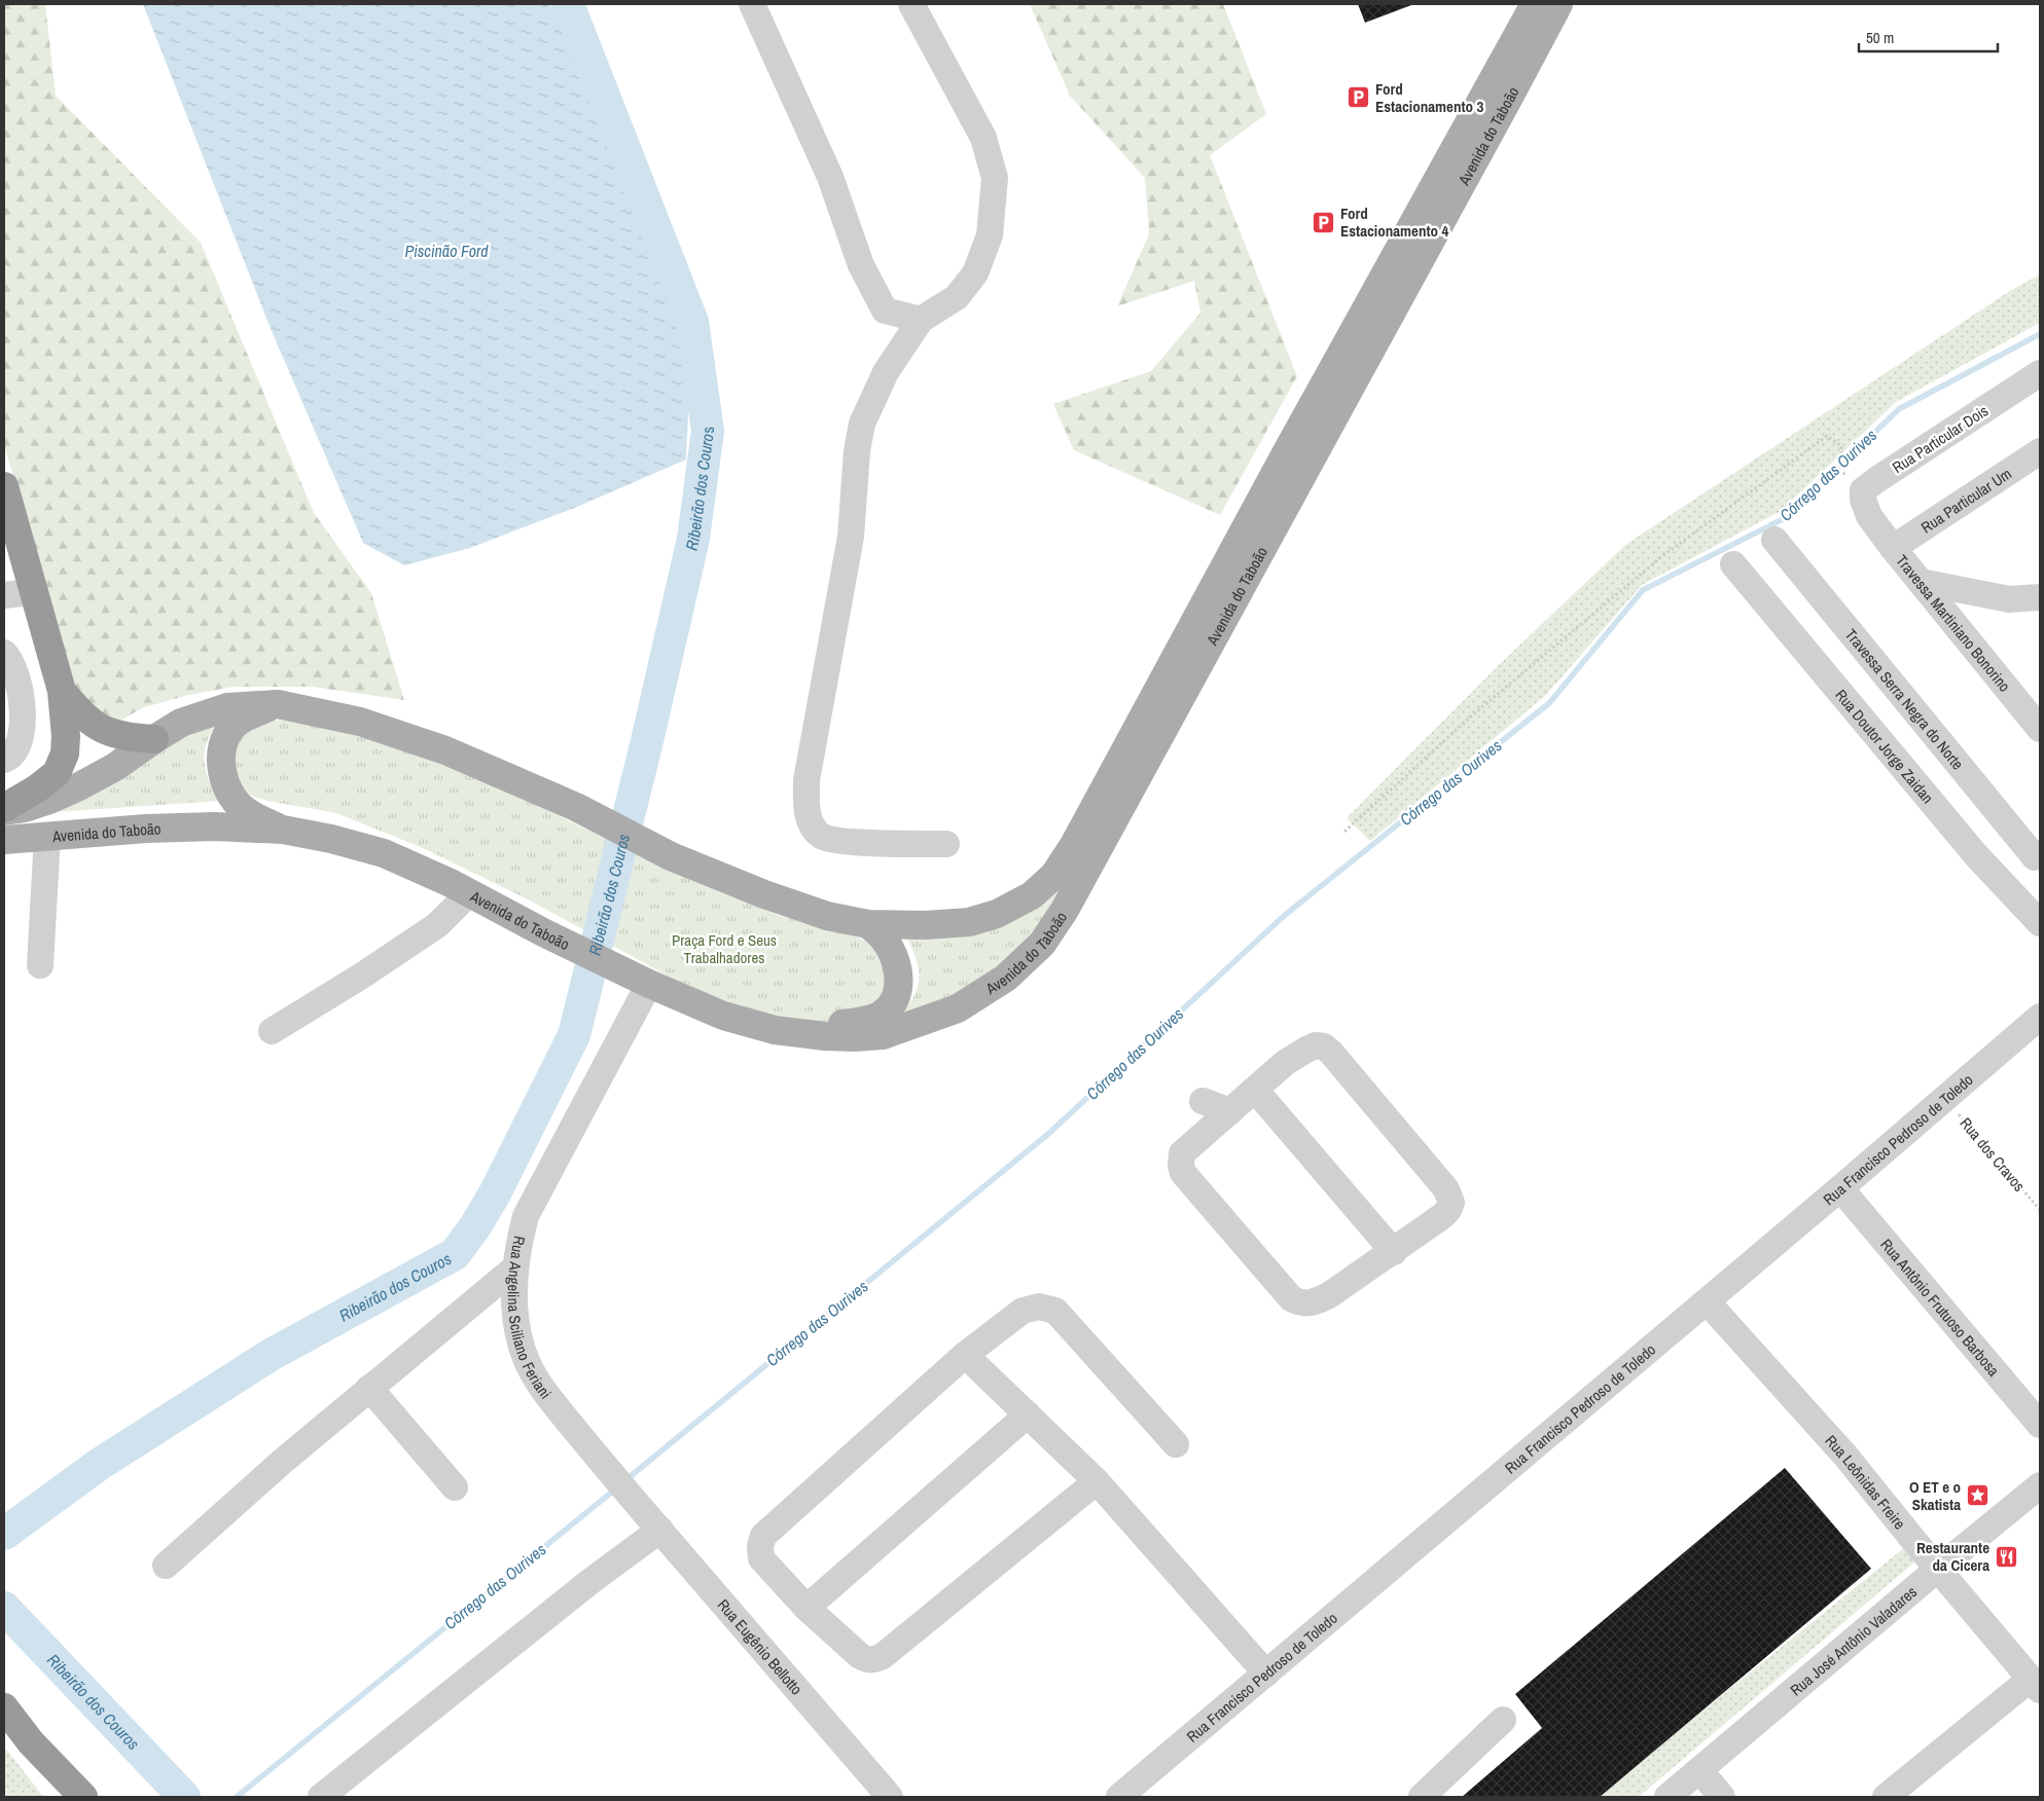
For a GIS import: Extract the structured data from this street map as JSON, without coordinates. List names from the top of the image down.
{
  "streets": {
    "main road": ["Avenida do Taboão"],
    "street": [
      "Rua Particular Dois",
      "Rua Particular Um",
      "Travessa Martiniano Bonorino",
      "Travessa Serra Negra do Norte",
      "Rua Doutor Jorge Zaidan",
      "Rua Francisco Pedroso de Toledo",
      "Rua Antônio Frutuoso Barbosa",
      "Rua Angelina Sciliano Feriani",
      "Rua Leônidas Freire",
      "Rua José Antônio Valadares",
      "Rua Eugênio Bellotto"
    ],
    "path": ["Rua dos Cravos"]
  },
  "crossings": [
    ["Avenida do Taboão", "Rua Angelina Sciliano Feriani"],
    ["Rua Particular Dois", "Travessa Martiniano Bonorino"],
    ["Rua Particular Um", "Travessa Martiniano Bonorino"],
    ["Rua Francisco Pedroso de Toledo", "Rua dos Cravos"],
    ["Rua Francisco Pedroso de Toledo", "Rua Antônio Frutuoso Barbosa"],
    ["Rua Francisco Pedroso de Toledo", "Rua Leônidas Freire"],
    ["Rua Angelina Sciliano Feriani", "Rua Eugênio Bellotto"],
    ["Rua Leônidas Freire", "Rua José Antônio Valadares"]
  ],
  "water": ["Piscinão Ford", "Córrego das Ourives", "Ribeirão dos Couros"],
  "parks": ["Praça Ford e Seus Trabalhadores"],
  "places": {
    "parking": ["Ford Estacionamento 3", "Ford Estacionamento 4"],
    "place": ["O ET e o Skatista"],
    "restaurant": ["Restaurante da Cicera"]
  },
  "scale_bar": "50 m"
}
